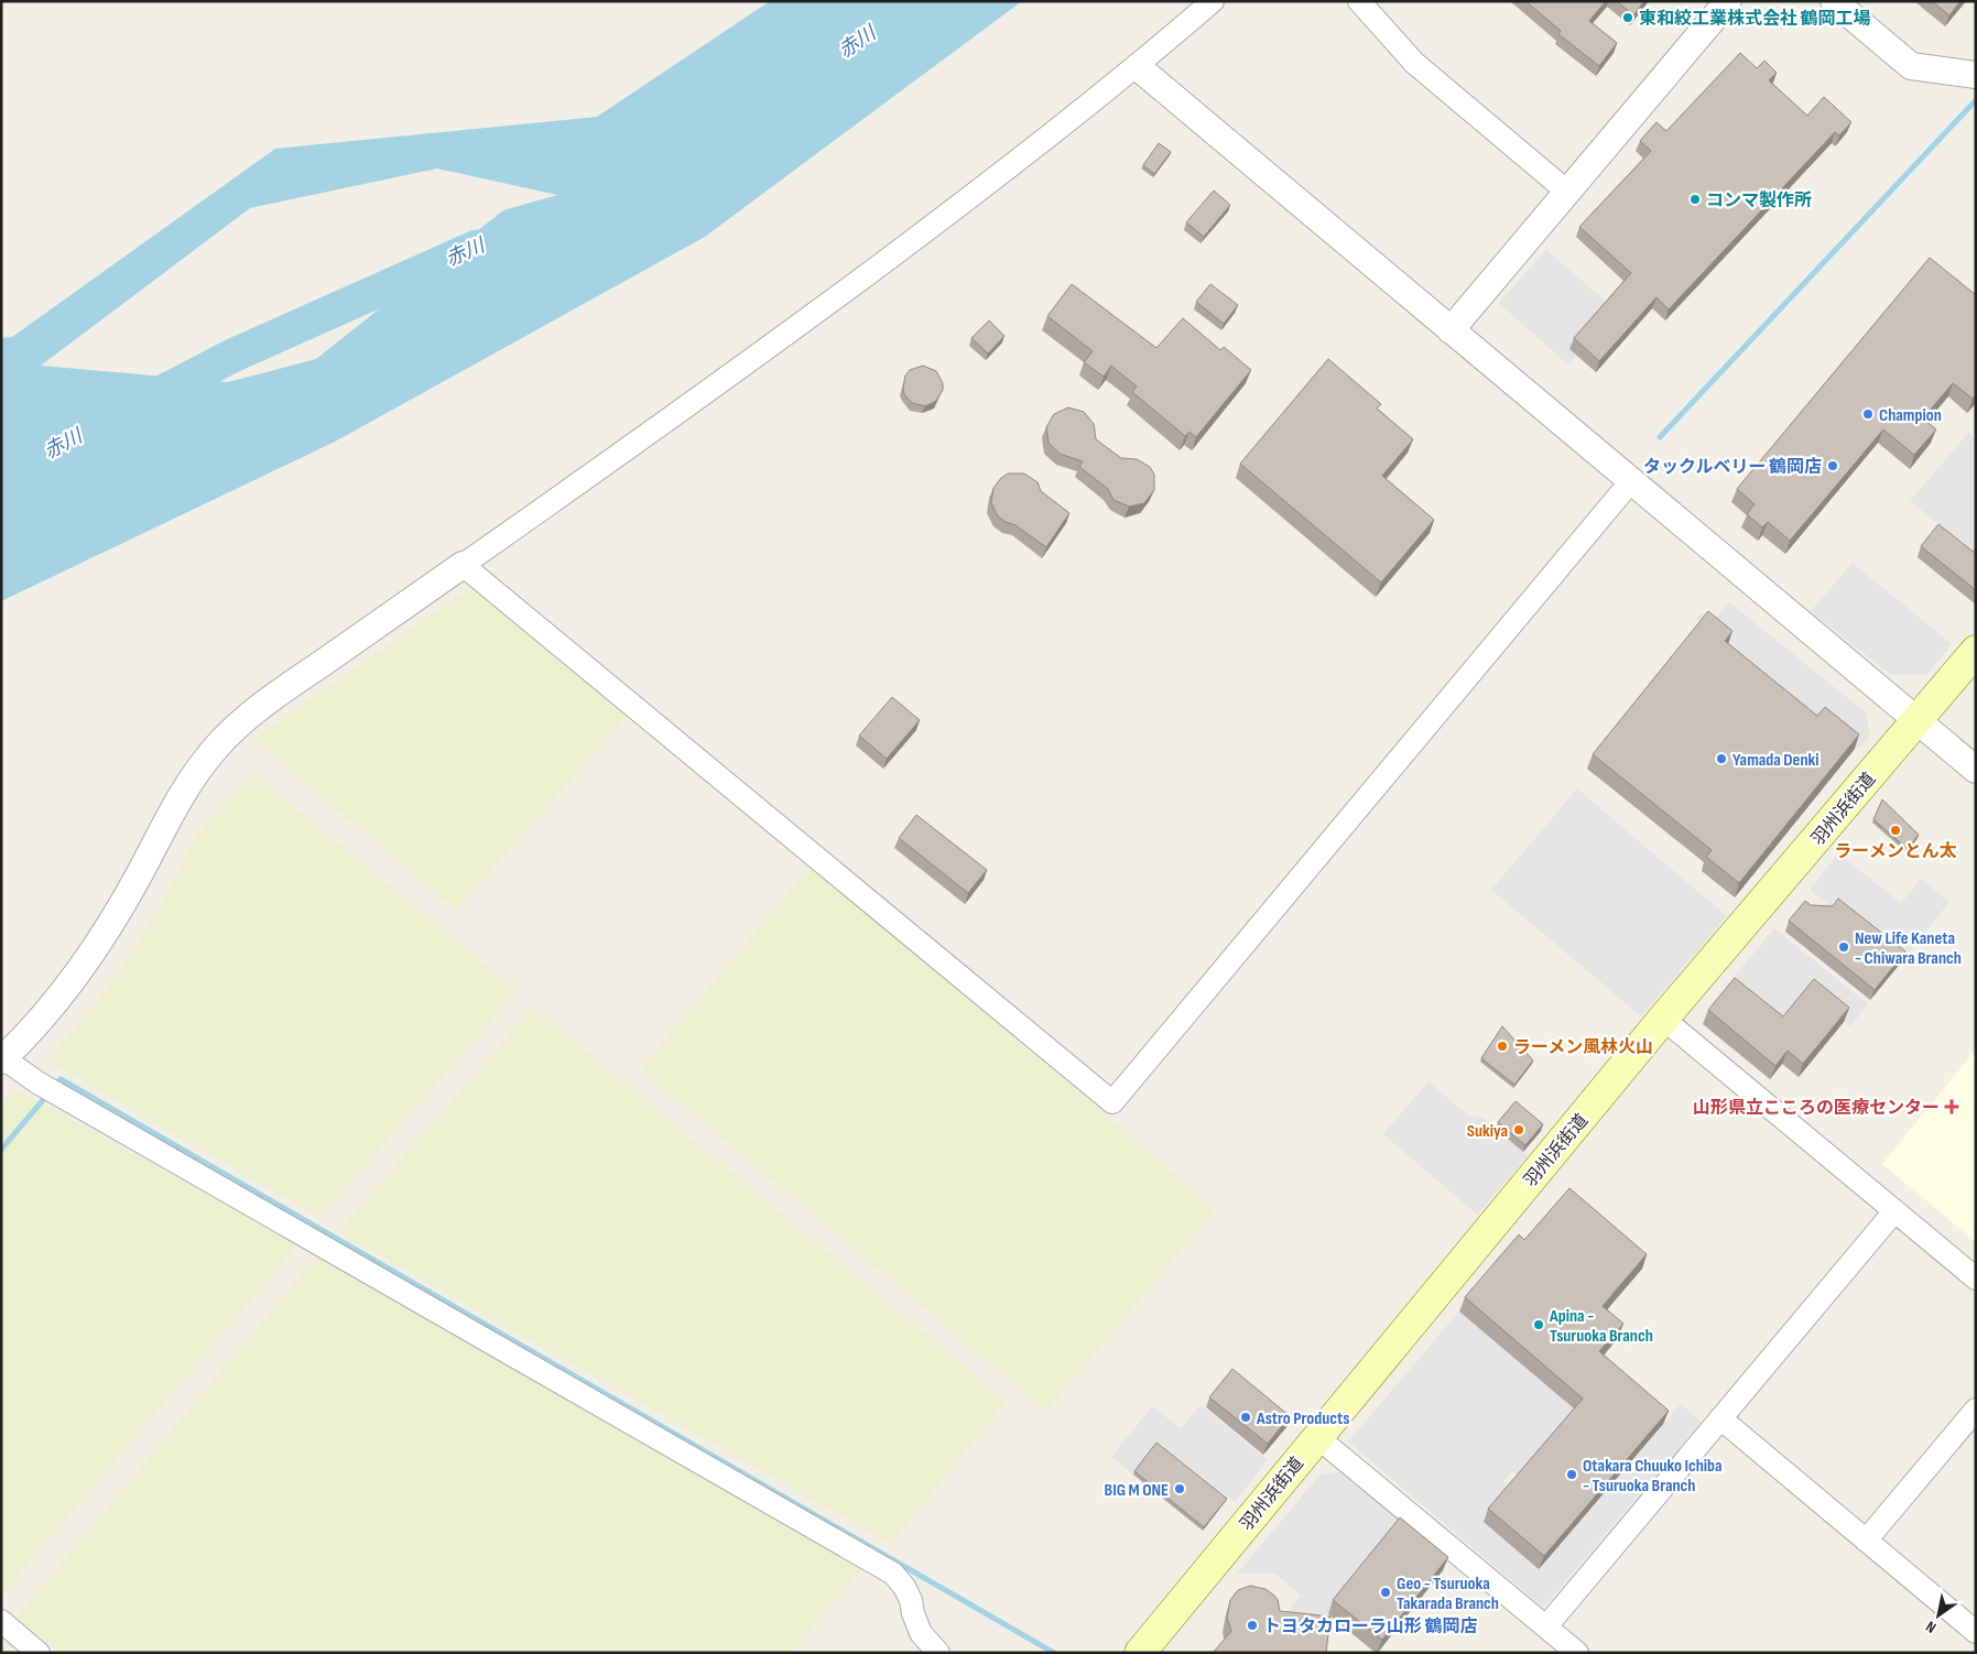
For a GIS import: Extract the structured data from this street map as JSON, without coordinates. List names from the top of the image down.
{
  "streets": {
    "main road": ["羽州浜街道"]
  },
  "water": ["赤川"],
  "places": {
    "other": [
      "東和絞工業株式会社 鶴岡工場",
      "コンマ製作所",
      "Champion",
      "タックルベリー 鶴岡店",
      "Yamada Denki",
      "ラーメンとん太",
      "New Life Kaneta - Chiwara Branch",
      "ラーメン風林火山",
      "Sukiya",
      "Apina - Tsuruoka Branch",
      "Astro Products",
      "Otakara Chuuko Ichiba - Tsuruoka Branch",
      "BIG M ONE",
      "Geo - Tsuruoka Takarada Branch",
      "トヨタカローラ山形 鶴岡店"
    ],
    "health": ["山形県立こころの医療センター"]
  },
  "north": "bottom left"
}
